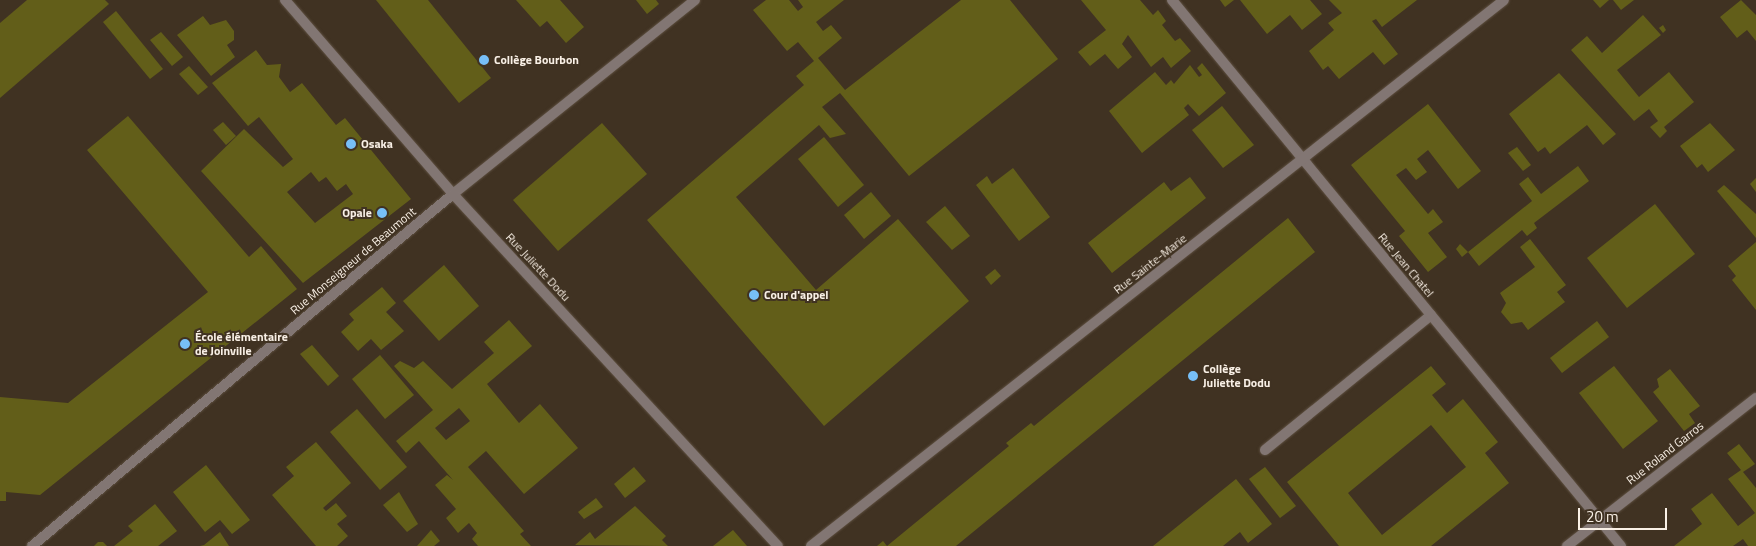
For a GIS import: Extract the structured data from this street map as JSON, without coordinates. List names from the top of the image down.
{
  "streets": {
    "street": [
      "Rue Monseigneur de Beaumont",
      "Rue Sainte-Marie",
      "Rue Jean Chatel",
      "Rue Juliette Dodu",
      "Rue Roland Garros"
    ]
  },
  "crossings": [
    ["Rue Monseigneur de Beaumont", "Rue Juliette Dodu"],
    ["Rue Sainte-Marie", "Rue Jean Chatel"],
    ["Rue Jean Chatel", "Rue Roland Garros"]
  ],
  "places": [
    "Collège Bourbon",
    "Osaka",
    "Opale",
    "Cour d'appel",
    "École élémentaire de Joinville",
    "Collège Juliette Dodu"
  ],
  "scale_bar": "20 m"
}
